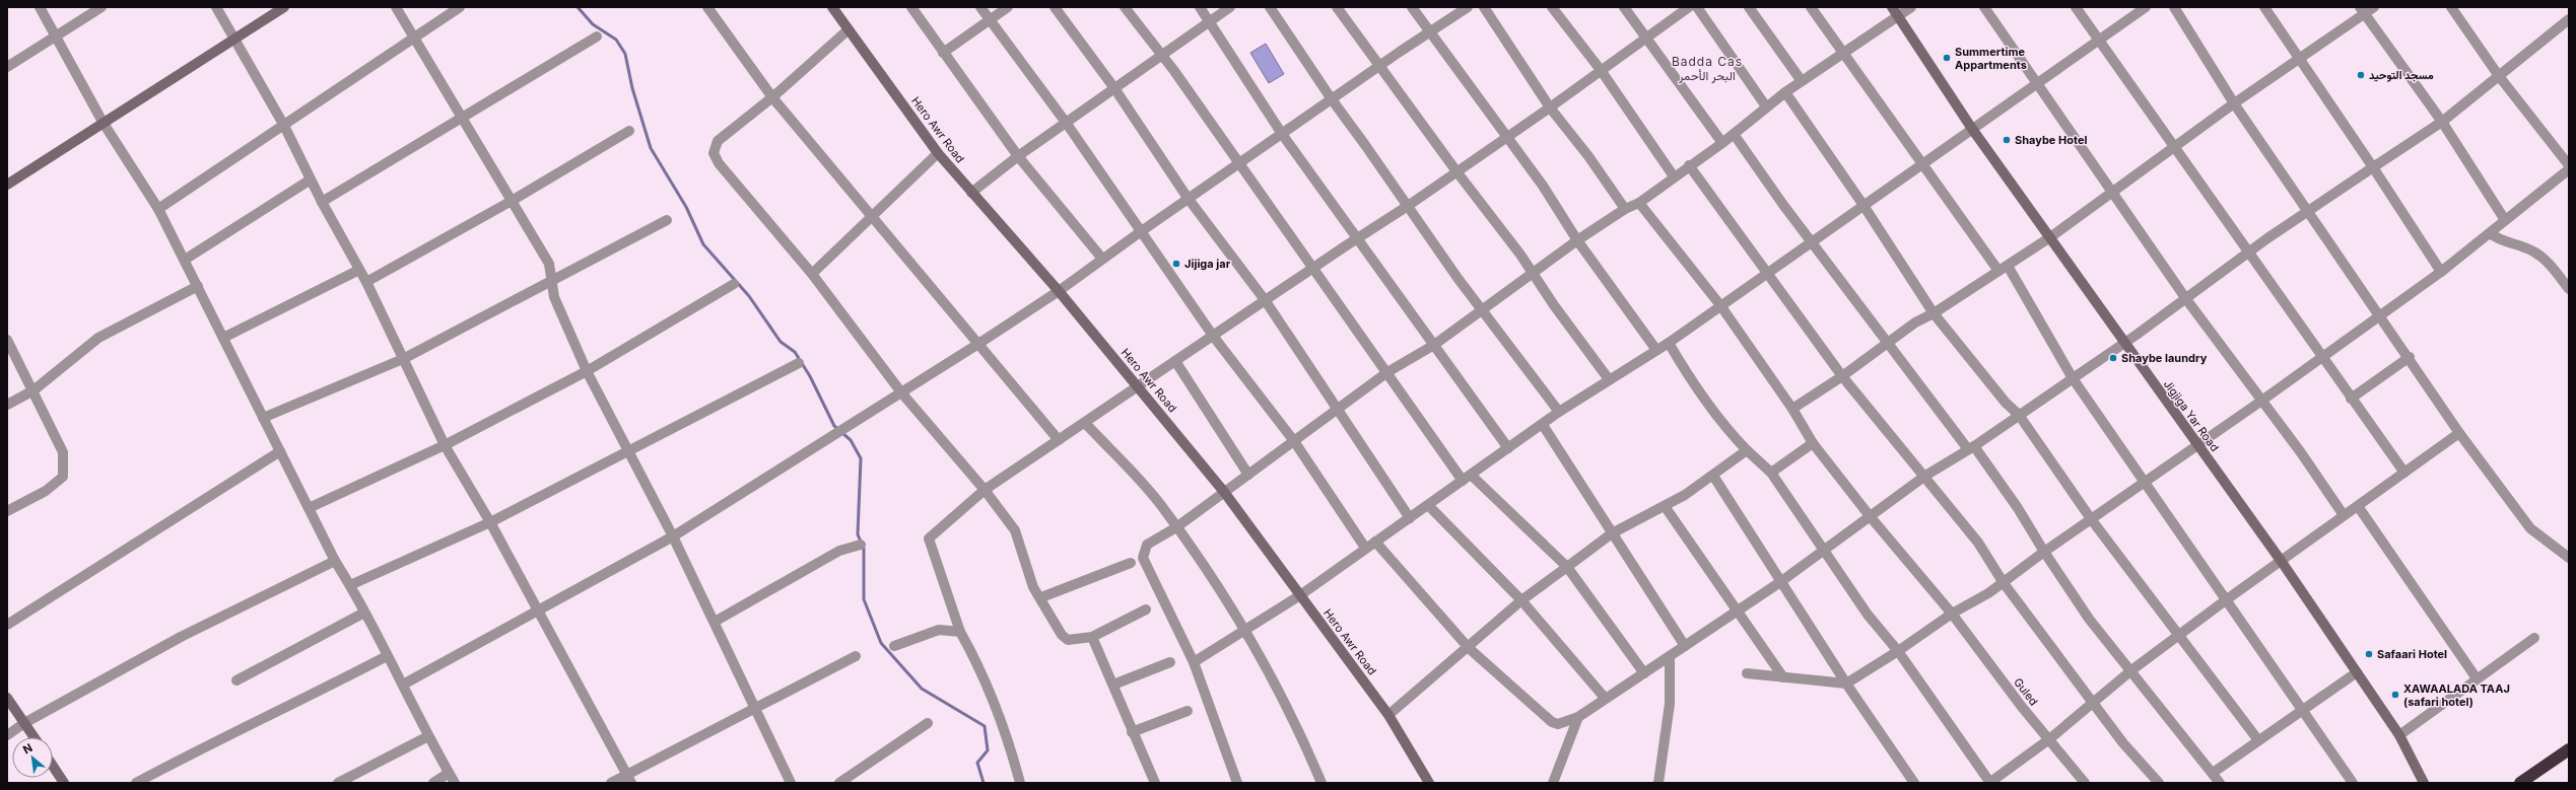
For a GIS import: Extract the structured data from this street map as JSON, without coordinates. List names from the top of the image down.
{
  "streets": {
    "main road": ["Hero Awr Road", "Jigjiga Yar Road"],
    "street": ["Guled"]
  },
  "districts": ["Badda Cas البحر الأحمر"],
  "places": [
    "Summertime Appartments",
    "مسجد التوحيد",
    "Shaybe Hotel",
    "Jijiga jar",
    "Shaybe laundry",
    "Safaari Hotel",
    "XAWAALADA TAAJ (safari hotel)"
  ],
  "north": "top left"
}
